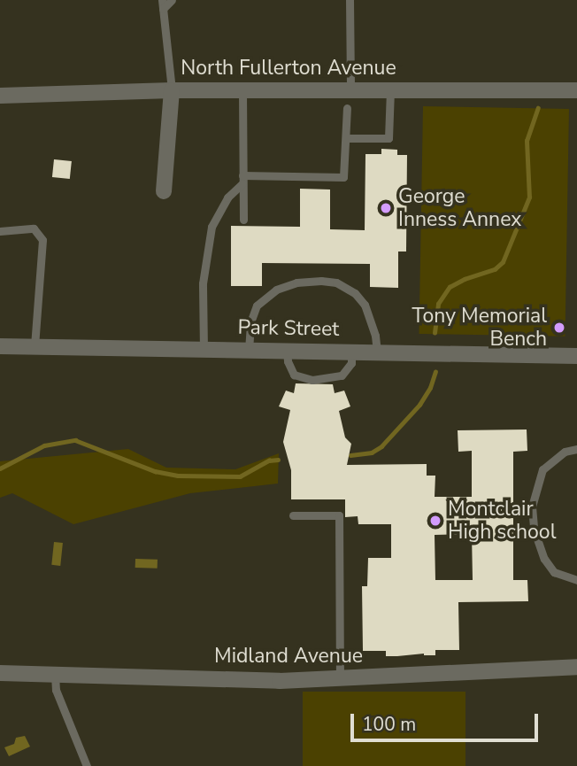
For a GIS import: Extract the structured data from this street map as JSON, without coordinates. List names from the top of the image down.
{
  "streets": {
    "street": ["North Fullerton Avenue", "Park Street", "Midland Avenue"]
  },
  "places": ["George Inness Annex", "Tony Memorial Bench", "Montclair High school"],
  "scale_bar": "100 m"
}
